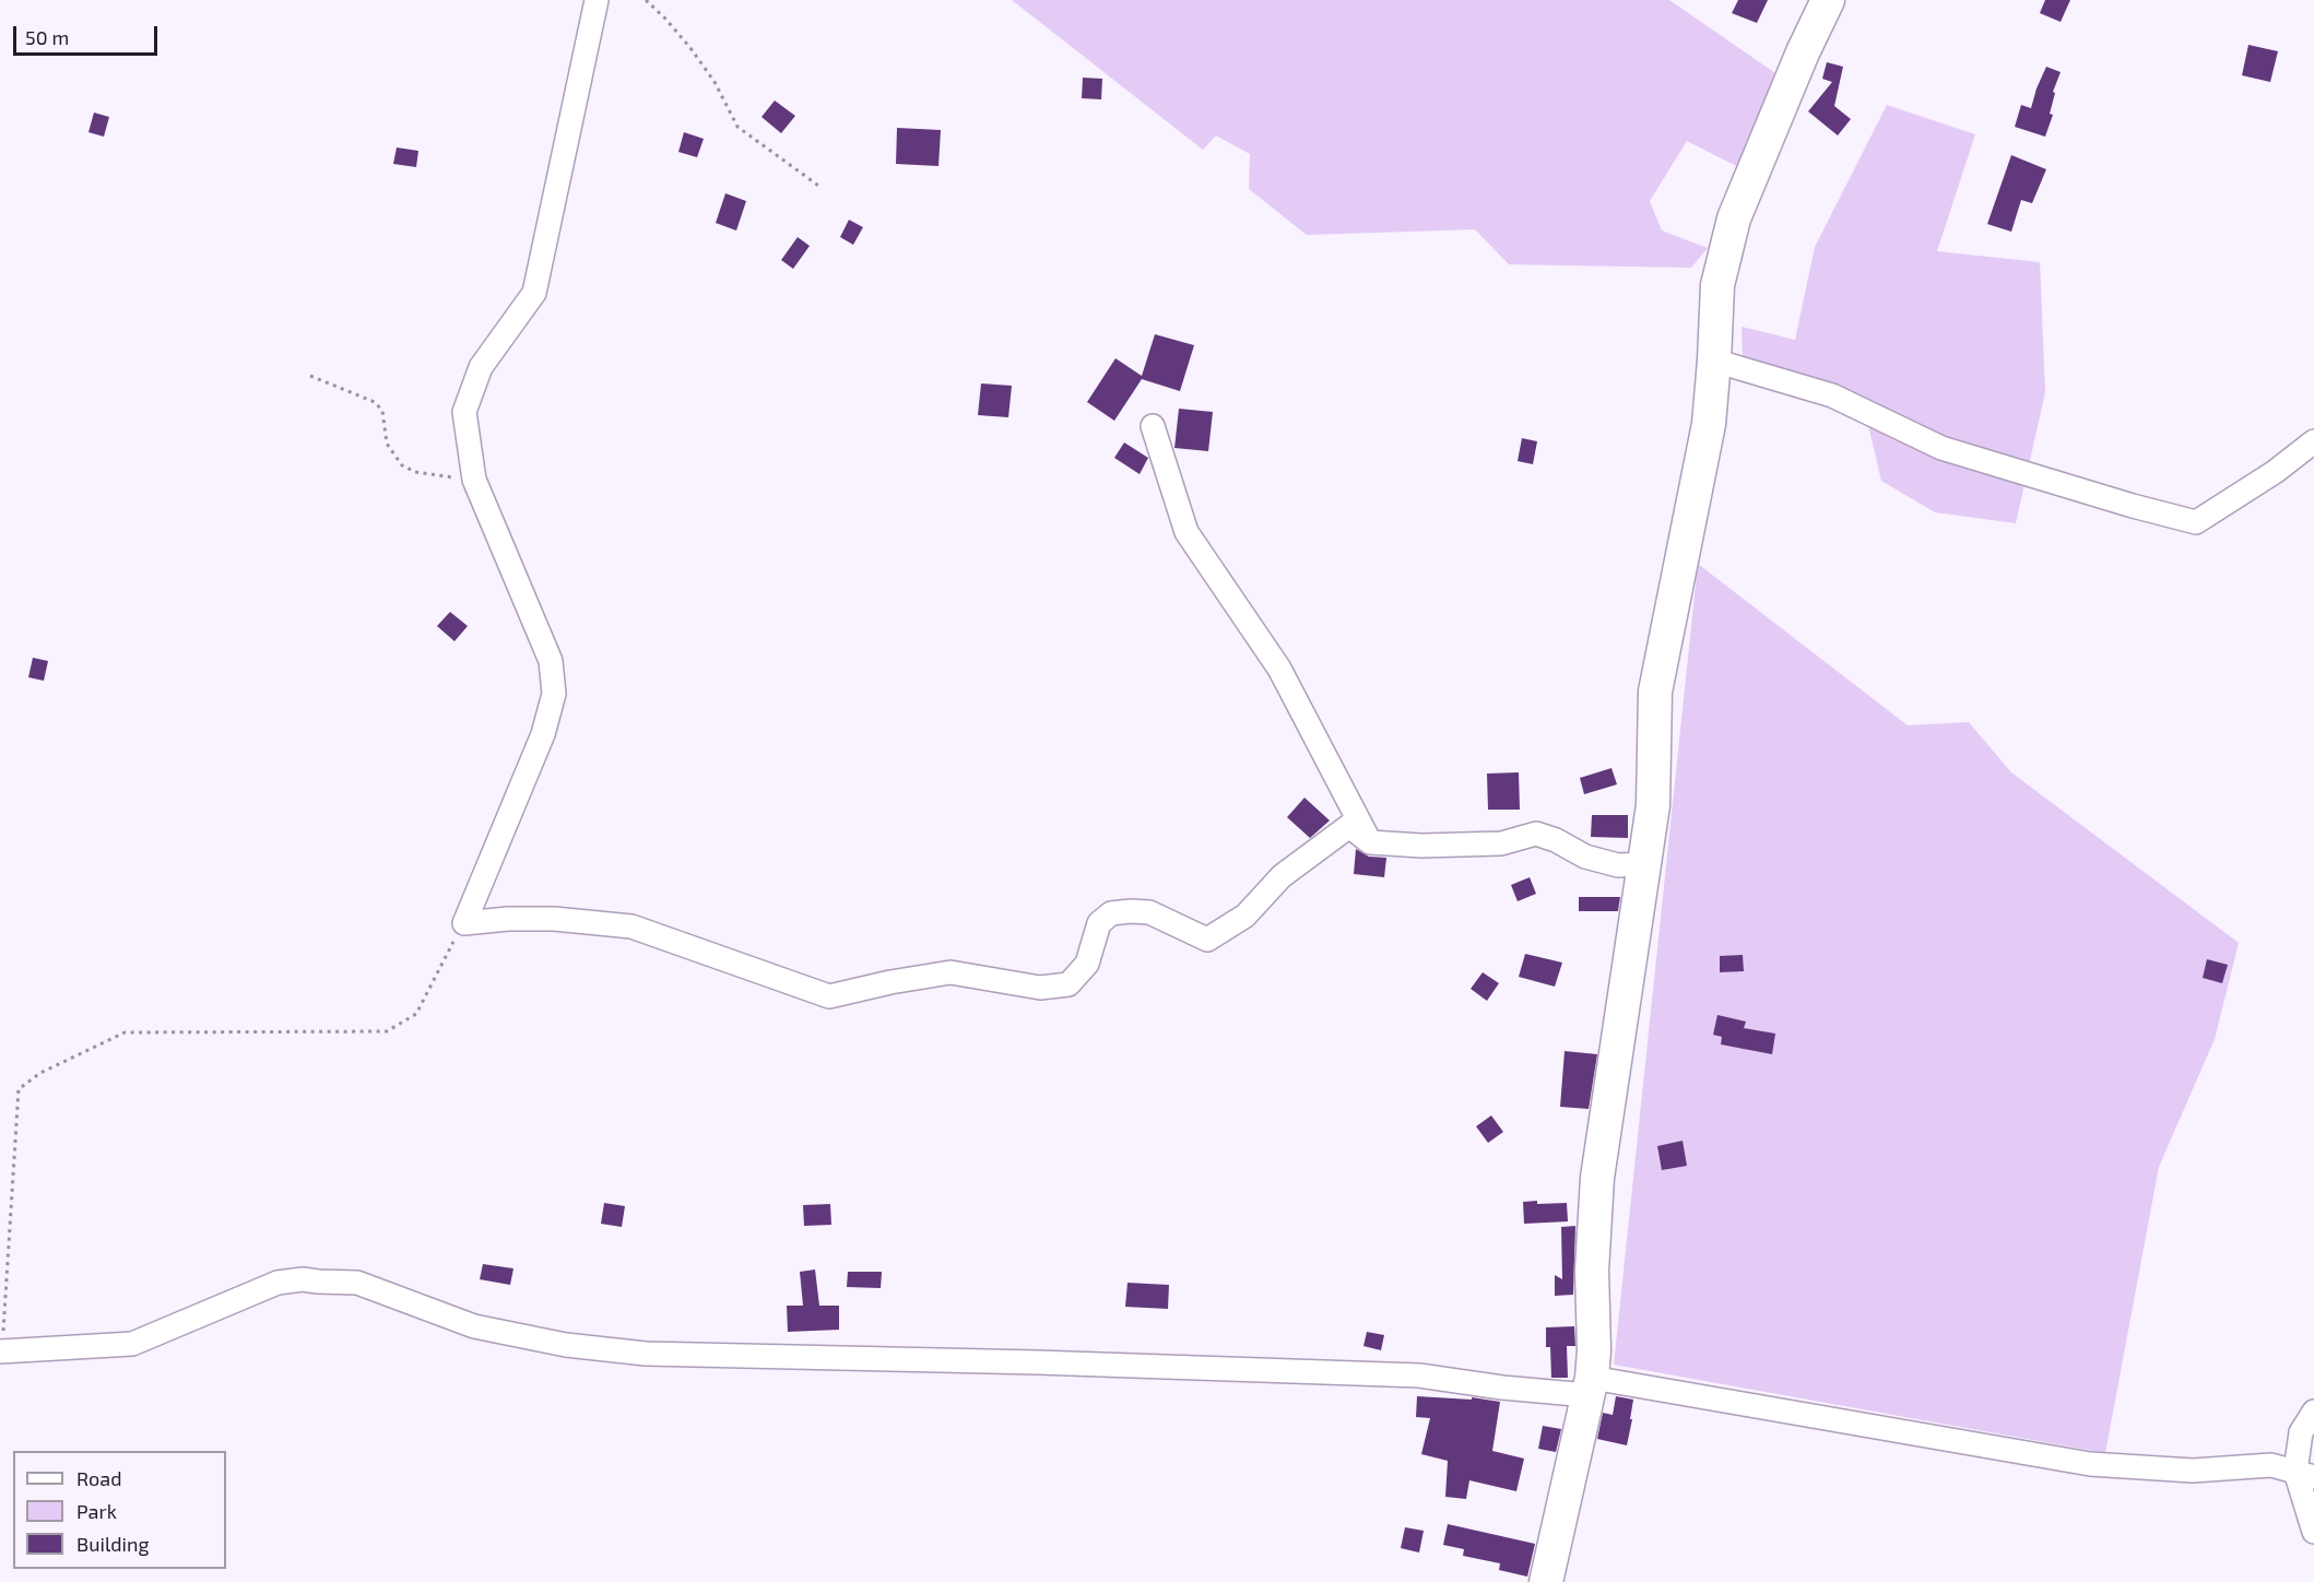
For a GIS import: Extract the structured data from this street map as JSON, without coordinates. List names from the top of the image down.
{
  "legend": ["Road", "Park", "Building"],
  "scale_bar": "50 m"
}
